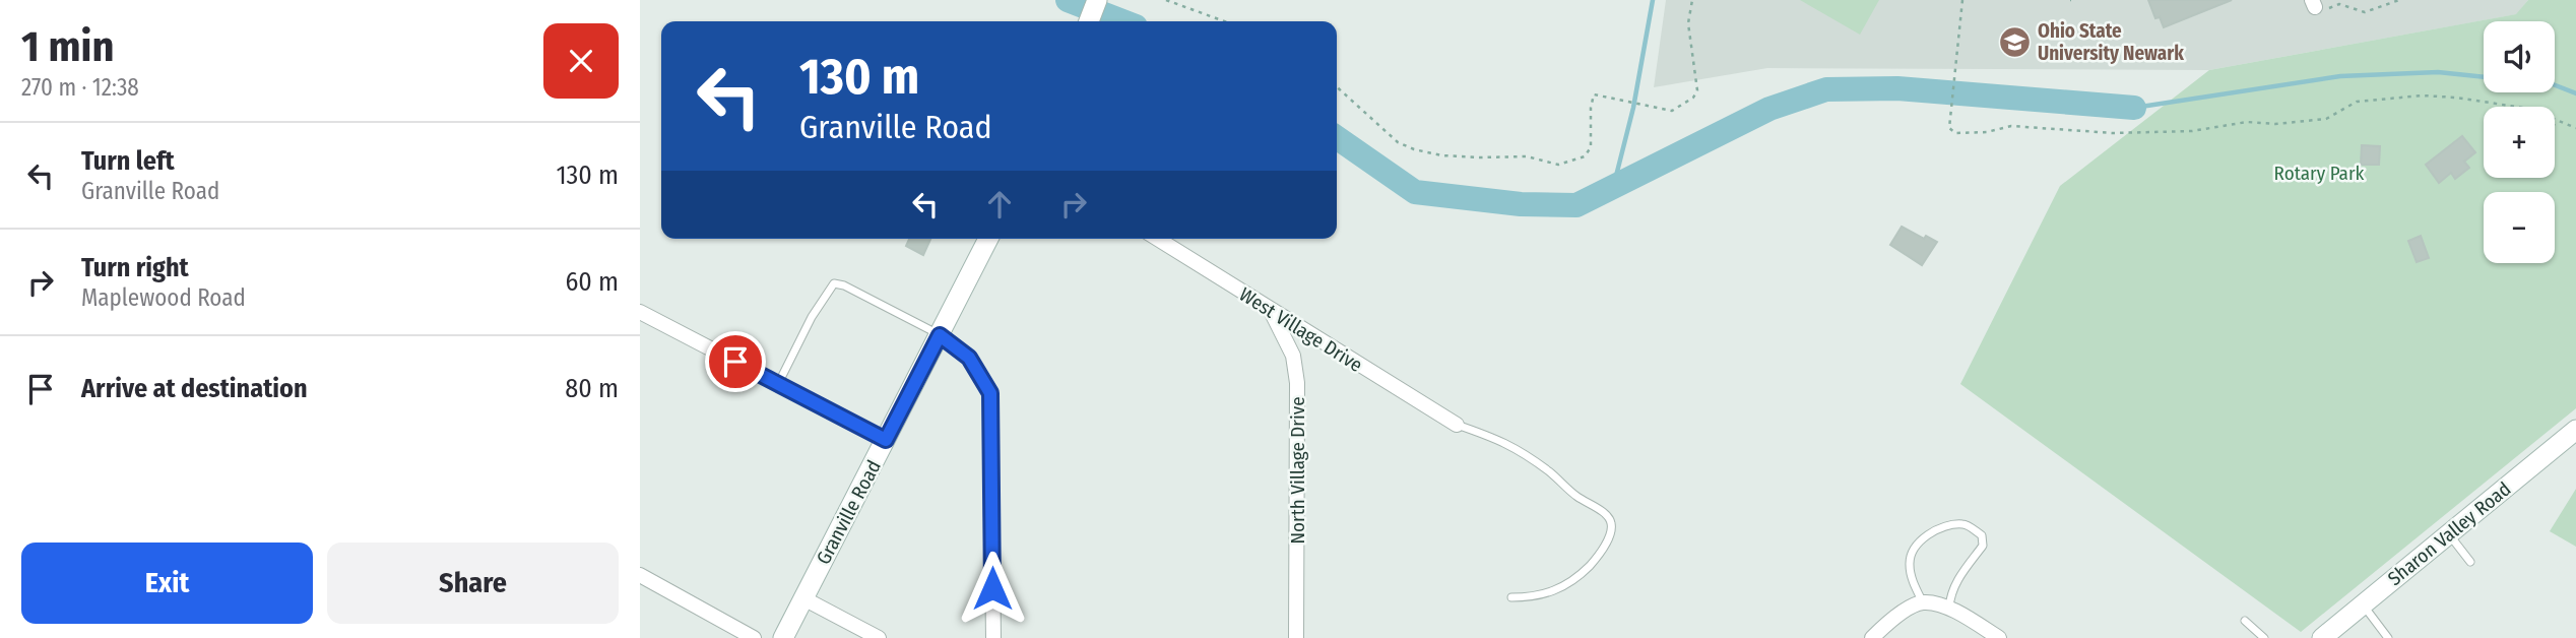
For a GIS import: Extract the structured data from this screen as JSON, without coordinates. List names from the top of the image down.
{
  "streets": {
    "street": [
      "West Village Drive",
      "North Village Drive",
      "Granville Road",
      "Sharon Valley Road"
    ]
  },
  "crossings": [
    ["West Village Drive", "North Village Drive"]
  ],
  "parks": ["Rotary Park"],
  "places": {
    "school or university": ["Ohio State University Newark"]
  },
  "page": {
    "heading": ["1 min", "270 m · 12:38"],
    "map_buttons": ["+", "−"],
    "turn": ["130 m", "Granville Road"],
    "list": [
      {
        "name": "Turn left",
        "note": "Granville Road",
        "value": "130 m"
      },
      {
        "name": "Turn right",
        "note": "Maplewood Road",
        "value": "60 m"
      },
      {
        "name": "Arrive at destination",
        "value": "80 m"
      }
    ],
    "buttons": ["Exit", "Share"]
  }
}
